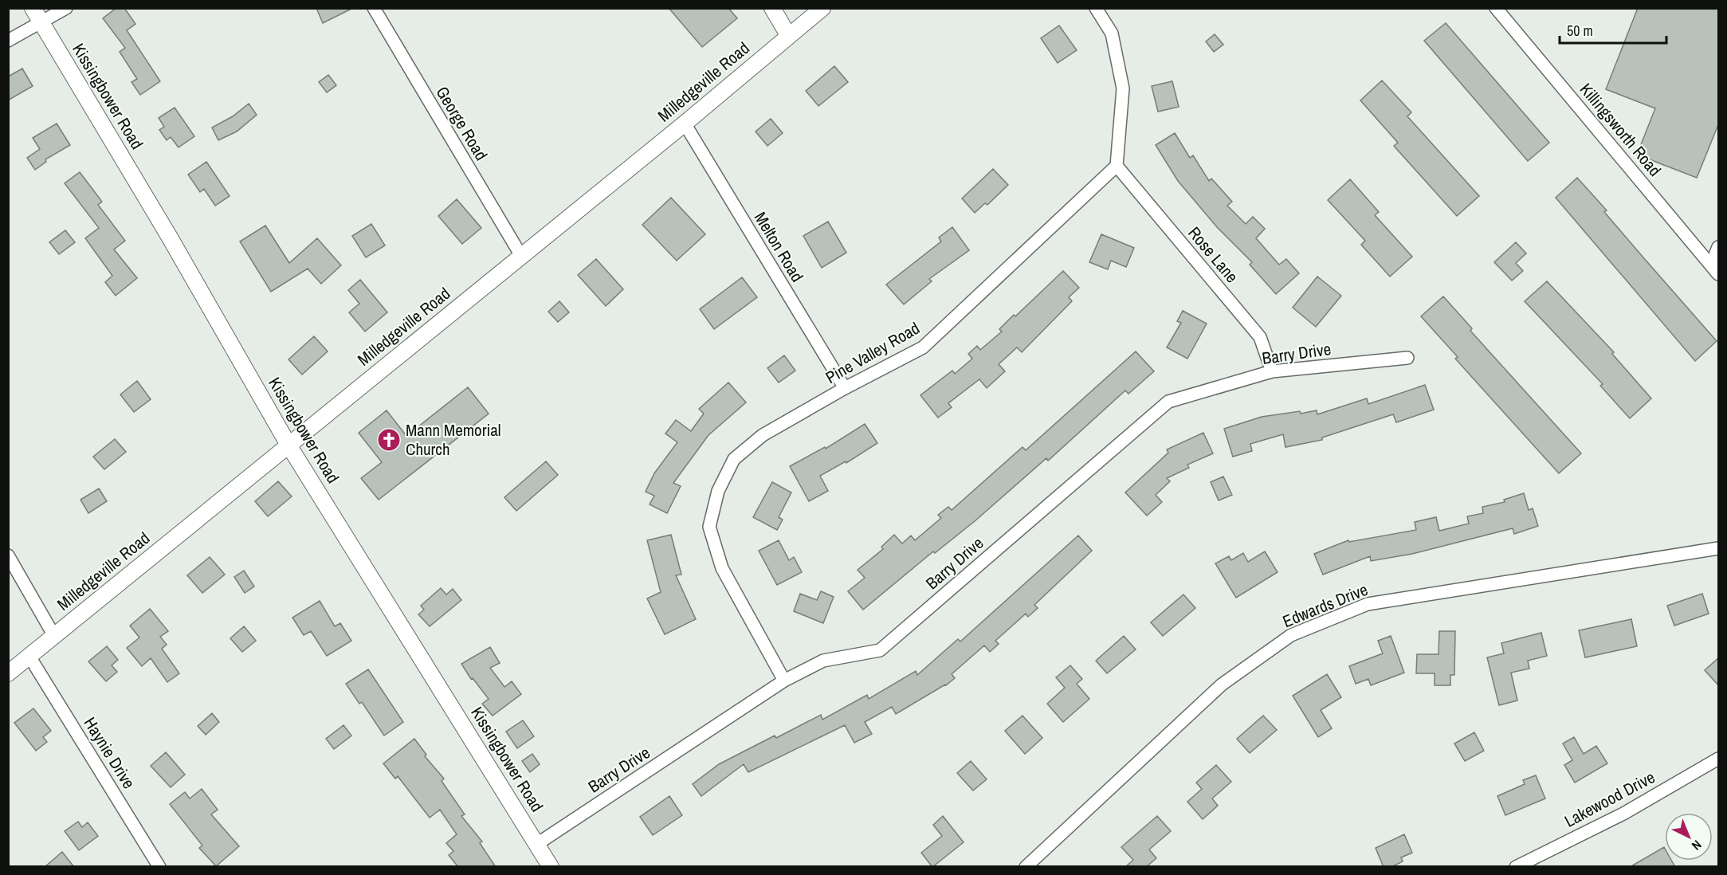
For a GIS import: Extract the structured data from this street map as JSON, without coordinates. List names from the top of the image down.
{
  "streets": {
    "street": [
      "Milledgeville Road",
      "Kissingbower Road",
      "George Road",
      "Killingsworth Road",
      "Melton Road",
      "Rose Lane",
      "Pine Valley Road",
      "Barry Drive",
      "Edwards Drive",
      "Haynie Drive",
      "Lakewood Drive"
    ]
  },
  "crossings": [
    ["Milledgeville Road", "Kissingbower Road"],
    ["Milledgeville Road", "George Road"],
    ["Milledgeville Road", "Melton Road"],
    ["Milledgeville Road", "Haynie Drive"],
    ["Kissingbower Road", "Barry Drive"],
    ["Melton Road", "Pine Valley Road"],
    ["Rose Lane", "Pine Valley Road"],
    ["Rose Lane", "Barry Drive"],
    ["Pine Valley Road", "Barry Drive"]
  ],
  "places": {
    "church": ["Mann Memorial Church"]
  },
  "scale_bar": "50 m",
  "north": "bottom right"
}
